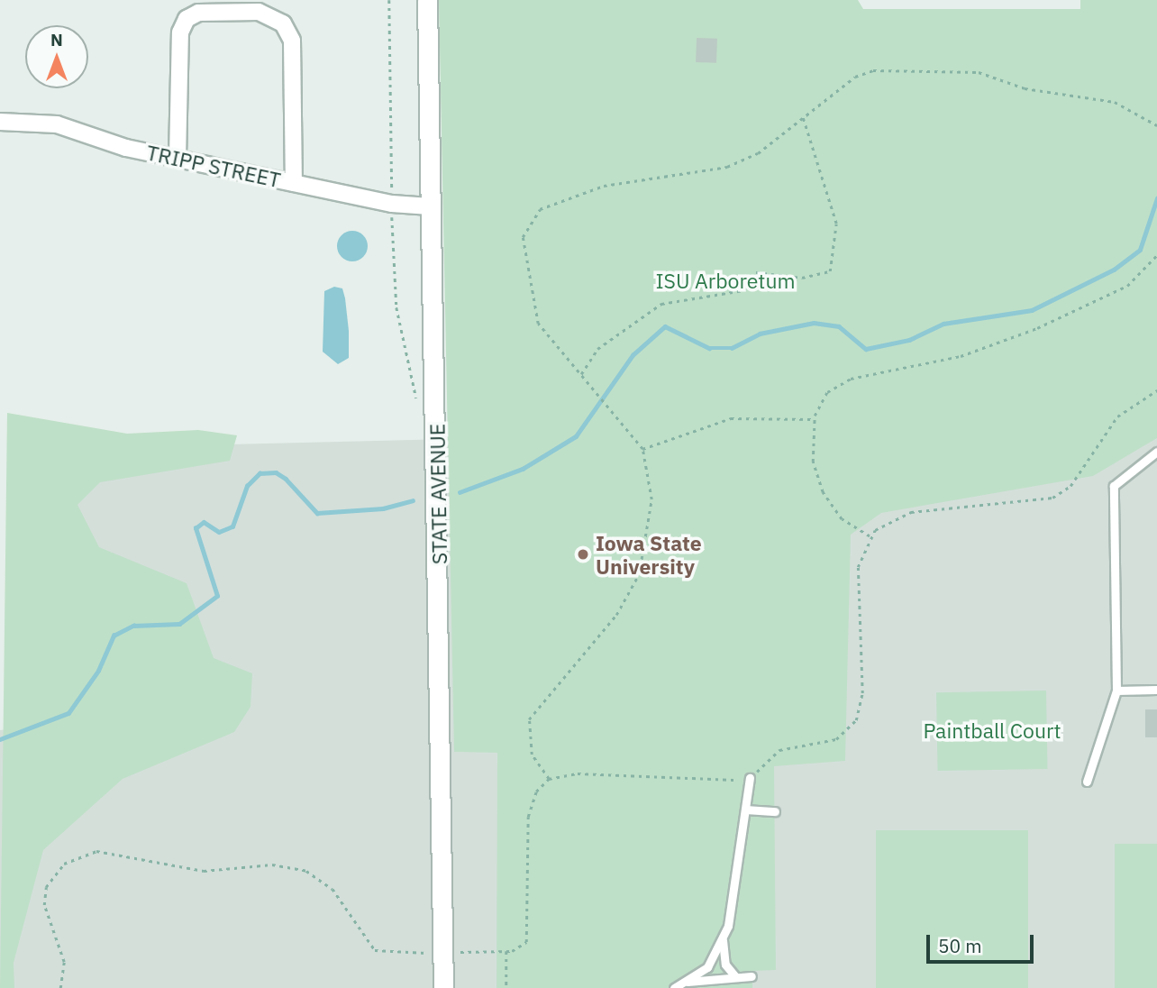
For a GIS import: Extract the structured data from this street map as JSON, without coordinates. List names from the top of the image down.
{
  "streets": {
    "street": ["TRIPP STREET", "STATE AVENUE"]
  },
  "crossings": [
    ["TRIPP STREET", "STATE AVENUE"]
  ],
  "parks": ["ISU Arboretum", "Paintball Court"],
  "places": ["Iowa State University"],
  "scale_bar": "50 m",
  "north": "top"
}
